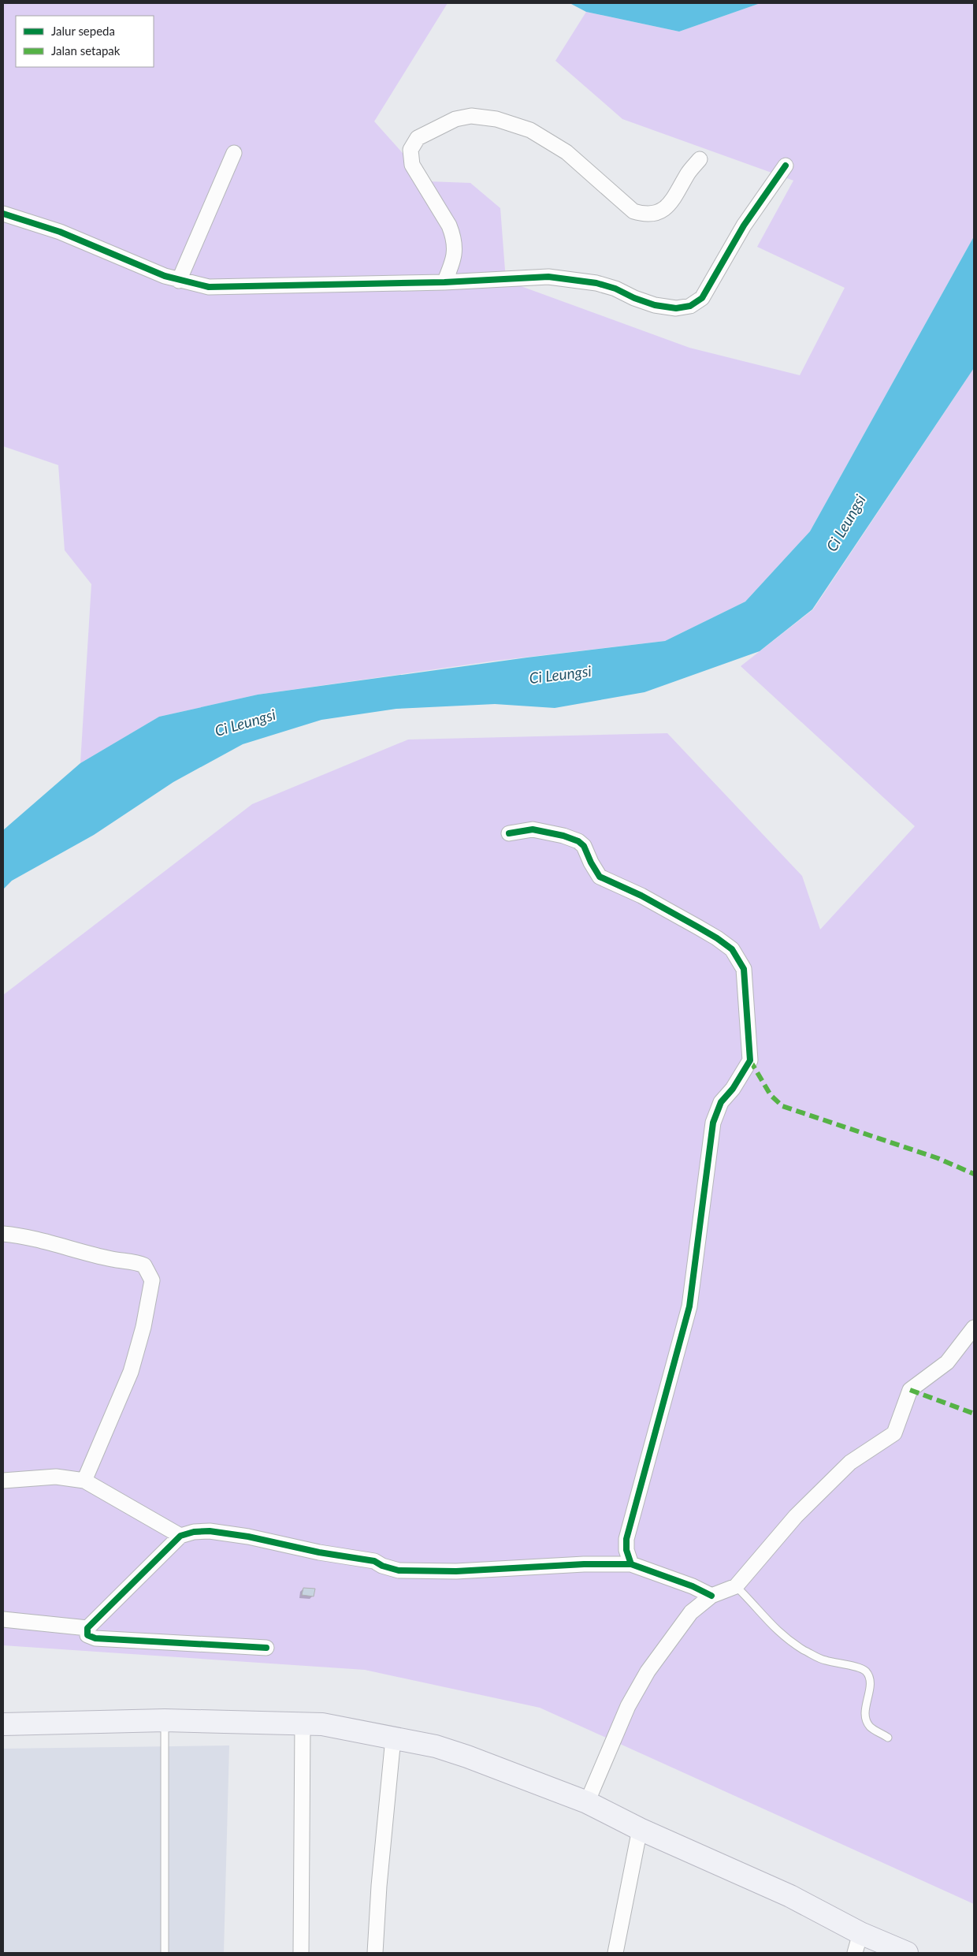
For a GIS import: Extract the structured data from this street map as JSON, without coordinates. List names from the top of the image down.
{
  "water": ["Ci Leungsi"],
  "legend": ["Jalur sepeda", "Jalan setapak"]
}
